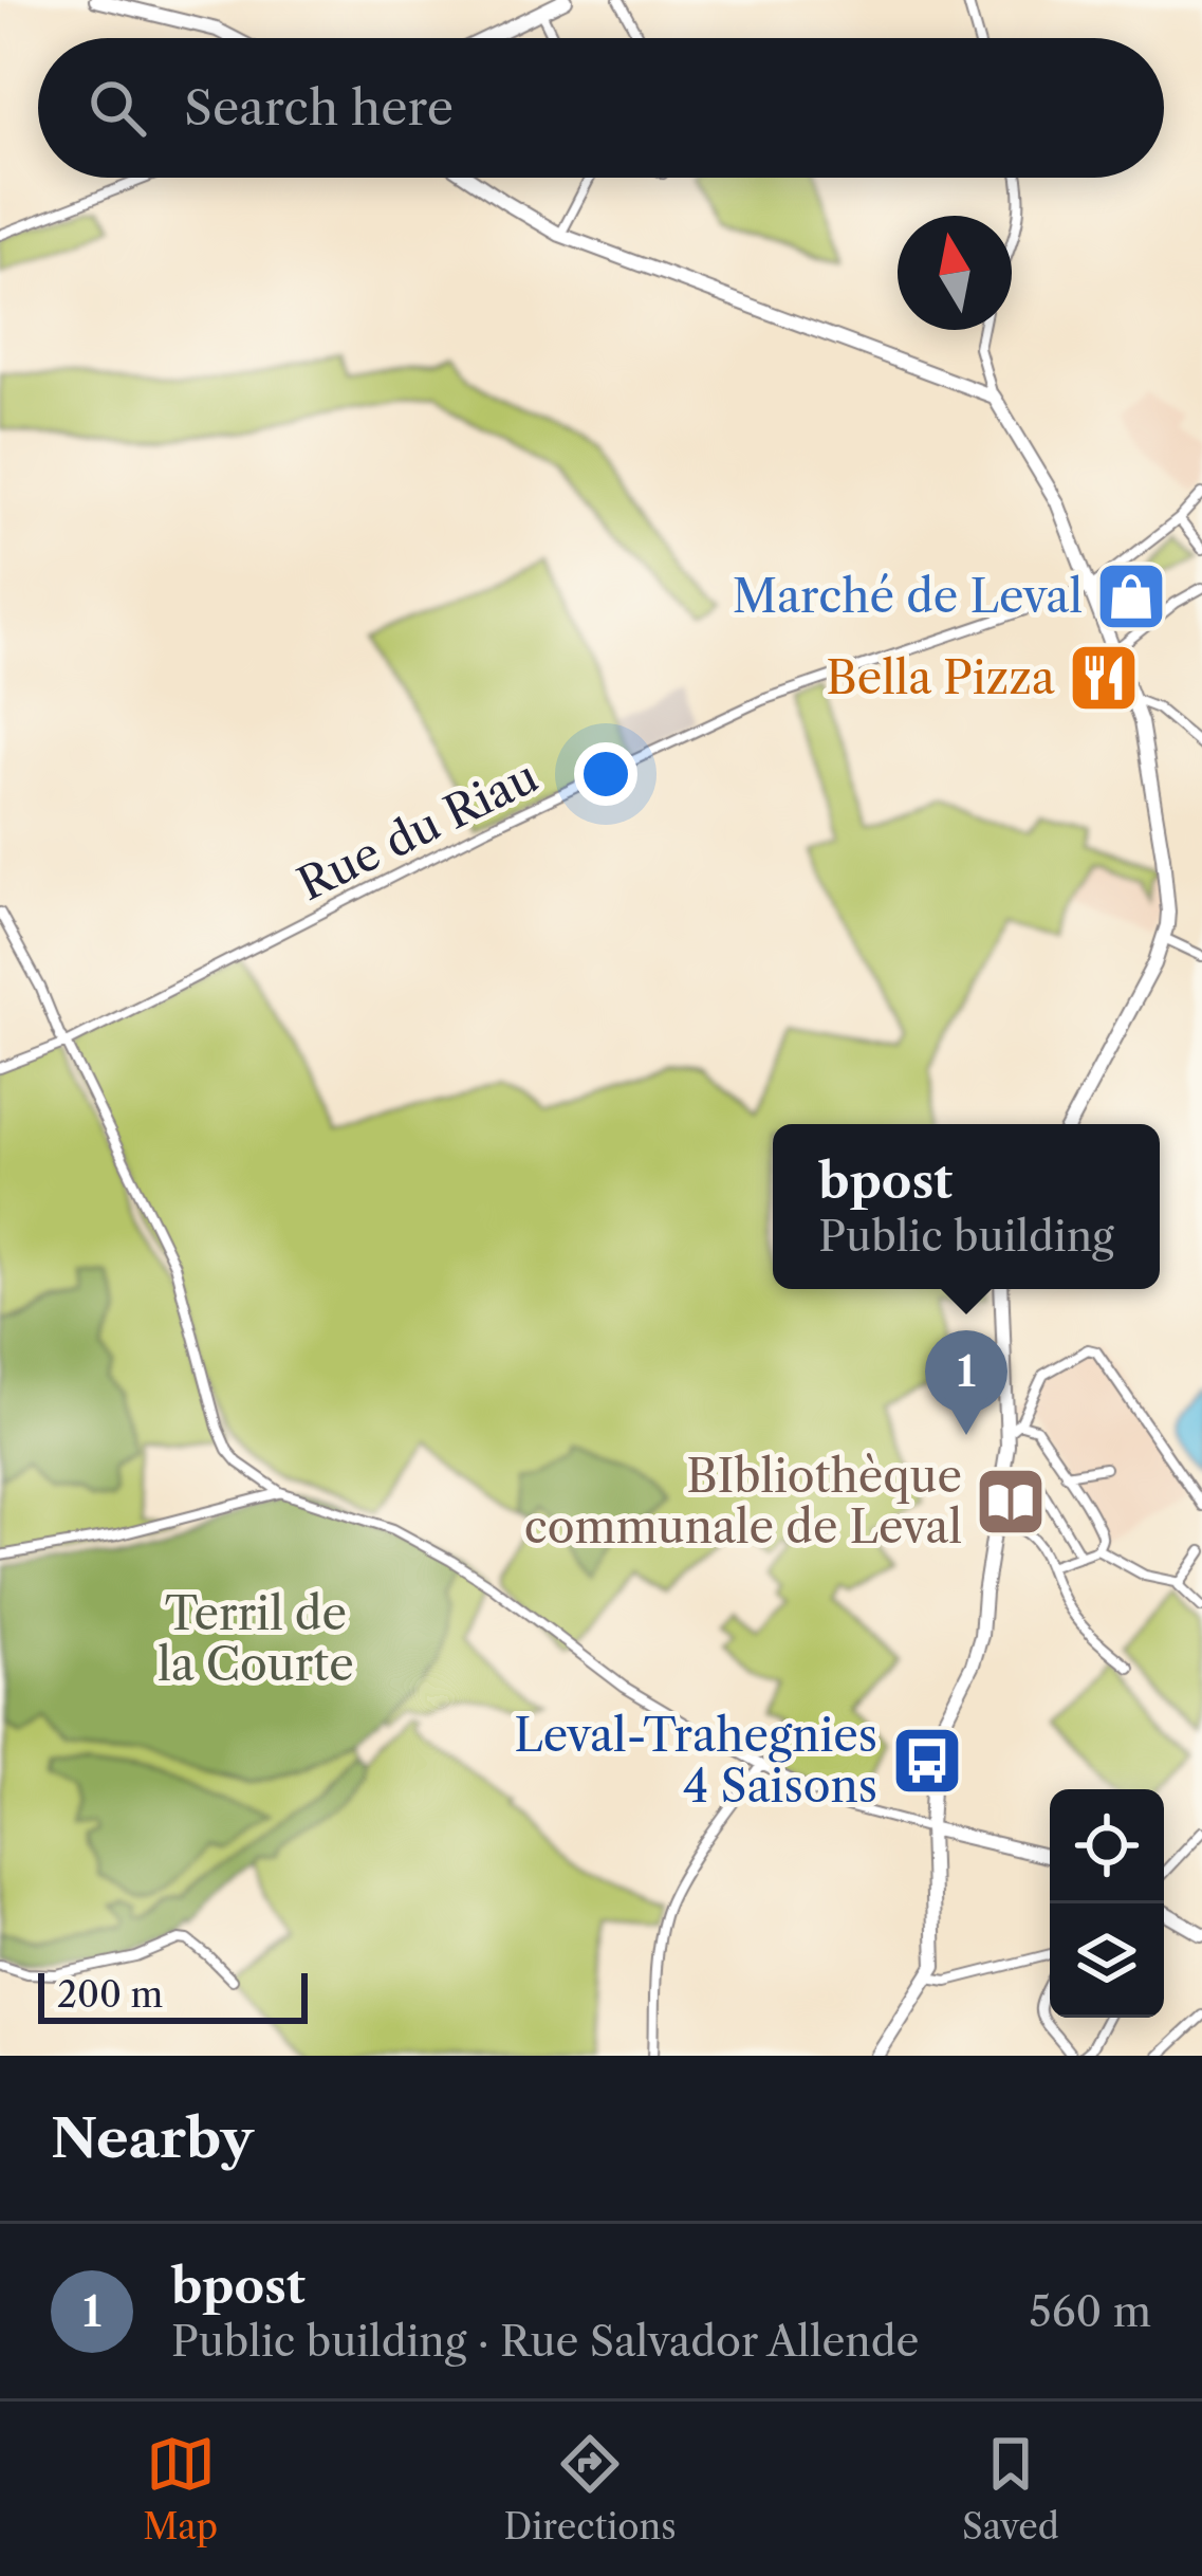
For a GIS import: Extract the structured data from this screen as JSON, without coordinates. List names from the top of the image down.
{
  "streets": {
    "street": ["Rue du Riau"]
  },
  "parks": ["Terril de la Courte"],
  "places": {
    "shop": ["Marché de Leval"],
    "restaurant": ["Bella Pizza"],
    "library": ["BIbliothèque communale de Leval"],
    "bus stop": ["Leval-Trahegnies 4 Saisons"]
  },
  "scale_bar": "200 m",
  "north": "top",
  "page": {
    "search": "Search here",
    "popup": ["bpost", "Public building"],
    "pins": "1",
    "scale": "200 m",
    "heading": "Nearby",
    "list": [
      {
        "mark": "1",
        "name": "bpost",
        "note": "Public building · Rue Salvador Allende",
        "value": "560 m"
      }
    ],
    "nav": ["Map", "Directions", "Saved"]
  }
}
